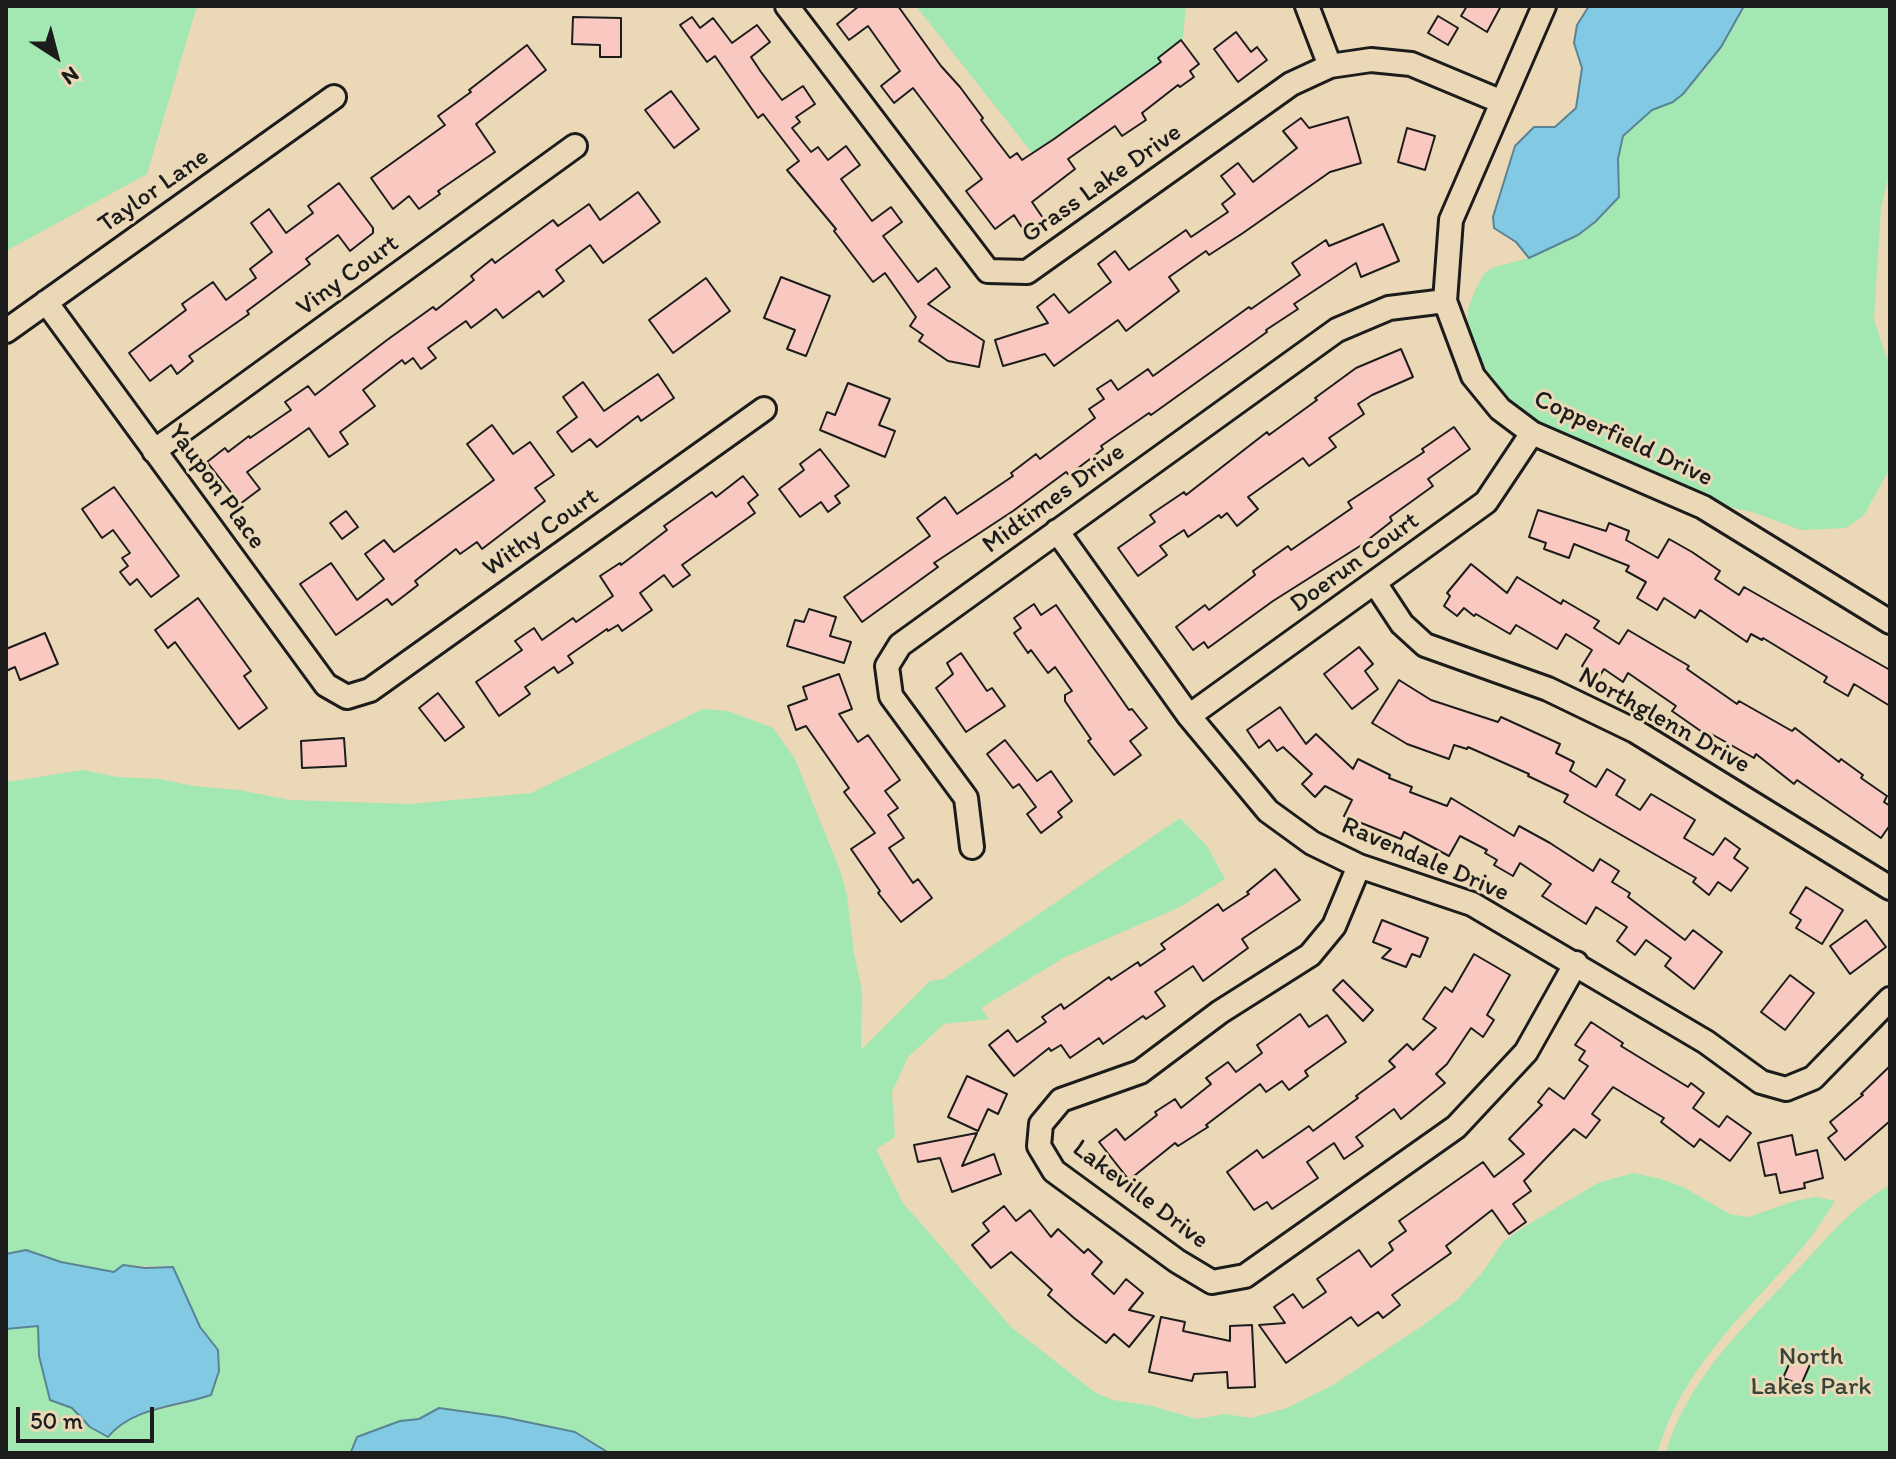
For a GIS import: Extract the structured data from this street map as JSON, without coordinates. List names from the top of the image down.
{
  "streets": {
    "street": [
      "Grass Lake Drive",
      "Taylor Lane",
      "Viny Court",
      "Copperfield Drive",
      "Yaupon Place",
      "Midtimes Drive",
      "Withy Court",
      "Doerun Court",
      "Northglenn Drive",
      "Ravendale Drive",
      "Lakeville Drive"
    ]
  },
  "crossings": [
    ["Grass Lake Drive", "Copperfield Drive"],
    ["Taylor Lane", "Yaupon Place"],
    ["Viny Court", "Yaupon Place"],
    ["Copperfield Drive", "Midtimes Drive"],
    ["Copperfield Drive", "Doerun Court"],
    ["Yaupon Place", "Withy Court"],
    ["Midtimes Drive", "Ravendale Drive"],
    ["Doerun Court", "Northglenn Drive"],
    ["Doerun Court", "Ravendale Drive"],
    ["Ravendale Drive", "Lakeville Drive"]
  ],
  "parks": ["North Lakes Park"],
  "scale_bar": "50 m",
  "north": "bottom right"
}
